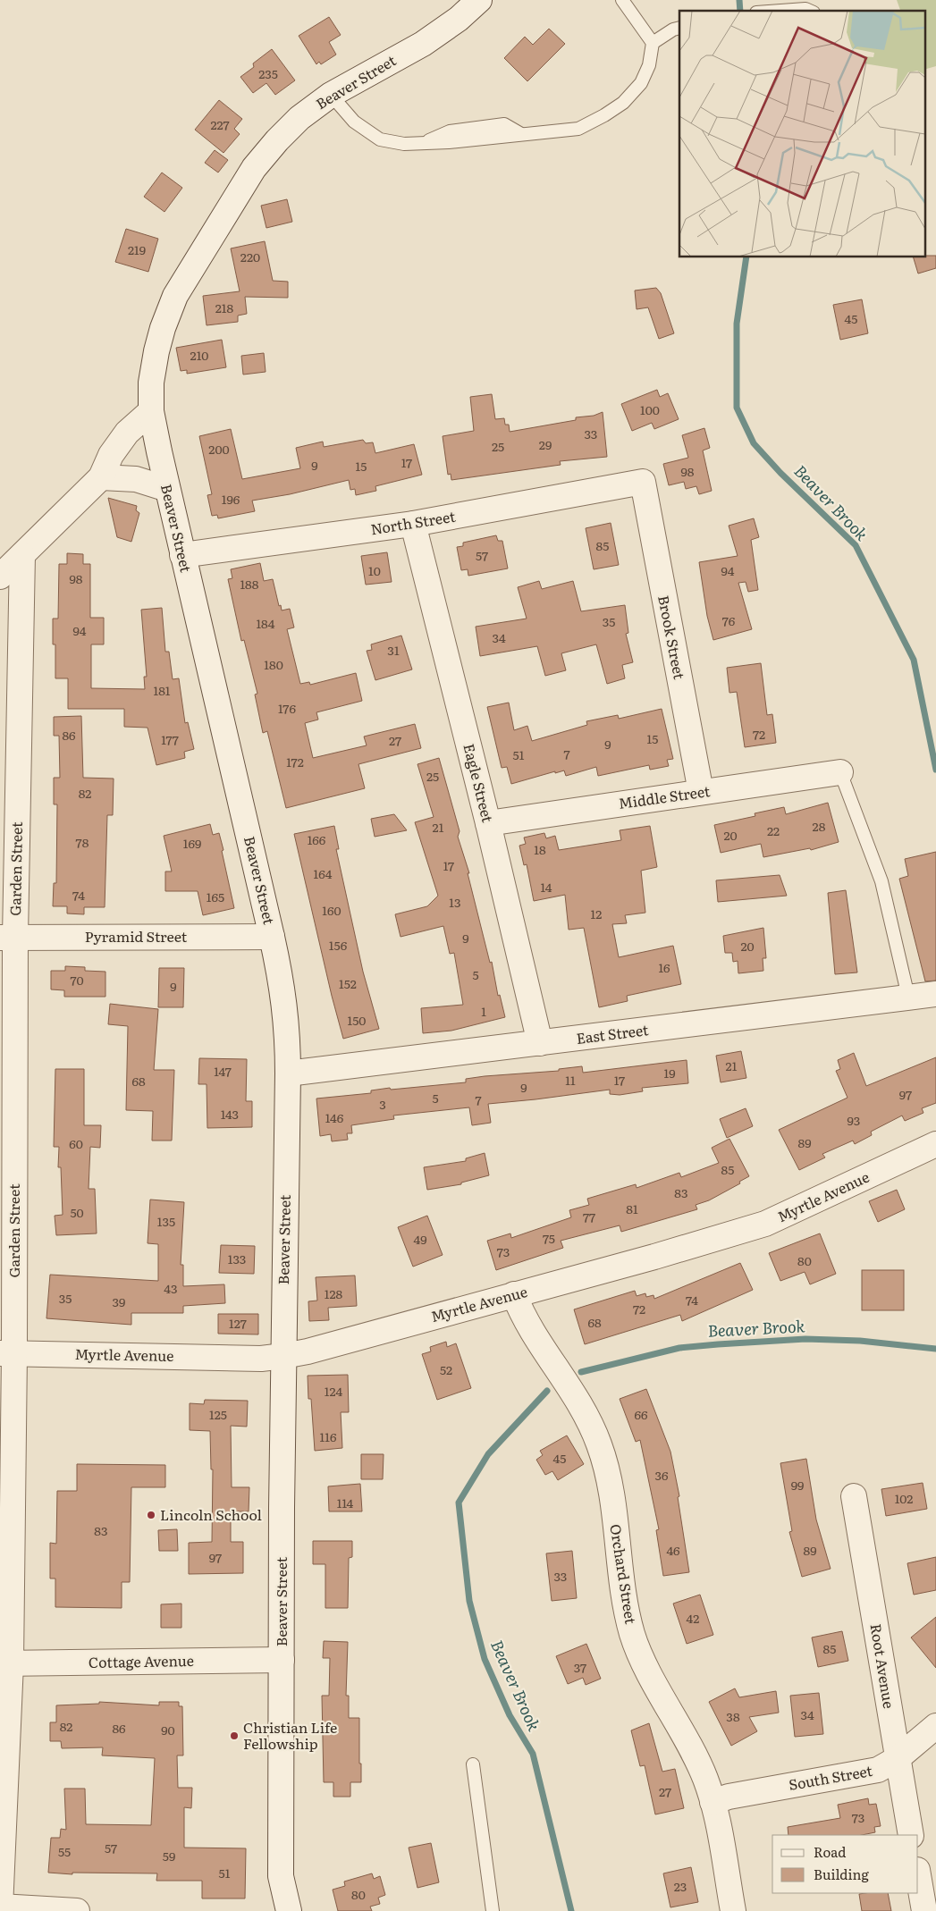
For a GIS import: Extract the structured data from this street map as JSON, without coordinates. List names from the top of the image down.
{
  "streets": {
    "street": [
      "Beaver Street",
      "North Street",
      "Brook Street",
      "Eagle Street",
      "Middle Street",
      "Garden Street",
      "Pyramid Street",
      "East Street",
      "Myrtle Avenue",
      "Orchard Street",
      "Cottage Avenue",
      "Root Avenue",
      "South Street"
    ]
  },
  "crossings": [
    ["Beaver Street", "North Street"],
    ["Beaver Street", "Pyramid Street"],
    ["Beaver Street", "East Street"],
    ["Beaver Street", "Myrtle Avenue"],
    ["Beaver Street", "Cottage Avenue"],
    ["North Street", "Brook Street"],
    ["North Street", "Eagle Street"],
    ["Brook Street", "Middle Street"],
    ["Eagle Street", "Middle Street"],
    ["Eagle Street", "East Street"],
    ["Garden Street", "Pyramid Street"],
    ["Garden Street", "Myrtle Avenue"],
    ["Garden Street", "Cottage Avenue"],
    ["Myrtle Avenue", "Orchard Street"],
    ["Orchard Street", "South Street"],
    ["Root Avenue", "South Street"]
  ],
  "water": ["Beaver Brook"],
  "places": ["Lincoln School", "Christian Life Fellowship"],
  "house_numbers": [
    "235",
    "227",
    "219",
    "220",
    "218",
    "45",
    "210",
    "100",
    "33",
    "29",
    "25",
    "200",
    "17",
    "9",
    "15",
    "98",
    "196",
    "85",
    "57",
    "10",
    "94",
    "98",
    "188",
    "76",
    "35",
    "184",
    "94",
    "34",
    "31",
    "180",
    "181",
    "176",
    "72",
    "86",
    "15",
    "177",
    "27",
    "9",
    "7",
    "51",
    "172",
    "25",
    "82",
    "28",
    "21",
    "22",
    "20",
    "166",
    "78",
    "169",
    "18",
    "17",
    "164",
    "14",
    "74",
    "165",
    "13",
    "160",
    "12",
    "9",
    "156",
    "20",
    "16",
    "5",
    "70",
    "152",
    "9",
    "1",
    "150",
    "21",
    "147",
    "19",
    "11",
    "17",
    "68",
    "9",
    "97",
    "5",
    "7",
    "3",
    "143",
    "146",
    "93",
    "89",
    "60",
    "85",
    "83",
    "81",
    "50",
    "77",
    "135",
    "75",
    "49",
    "73",
    "133",
    "80",
    "43",
    "128",
    "35",
    "74",
    "39",
    "72",
    "68",
    "127",
    "52",
    "124",
    "125",
    "66",
    "116",
    "45",
    "36",
    "99",
    "102",
    "114",
    "83",
    "46",
    "89",
    "97",
    "33",
    "42",
    "85",
    "37",
    "34",
    "38",
    "82",
    "86",
    "90",
    "27",
    "73",
    "57",
    "55",
    "59",
    "51",
    "23",
    "80"
  ],
  "legend": ["Road", "Building"]
}
